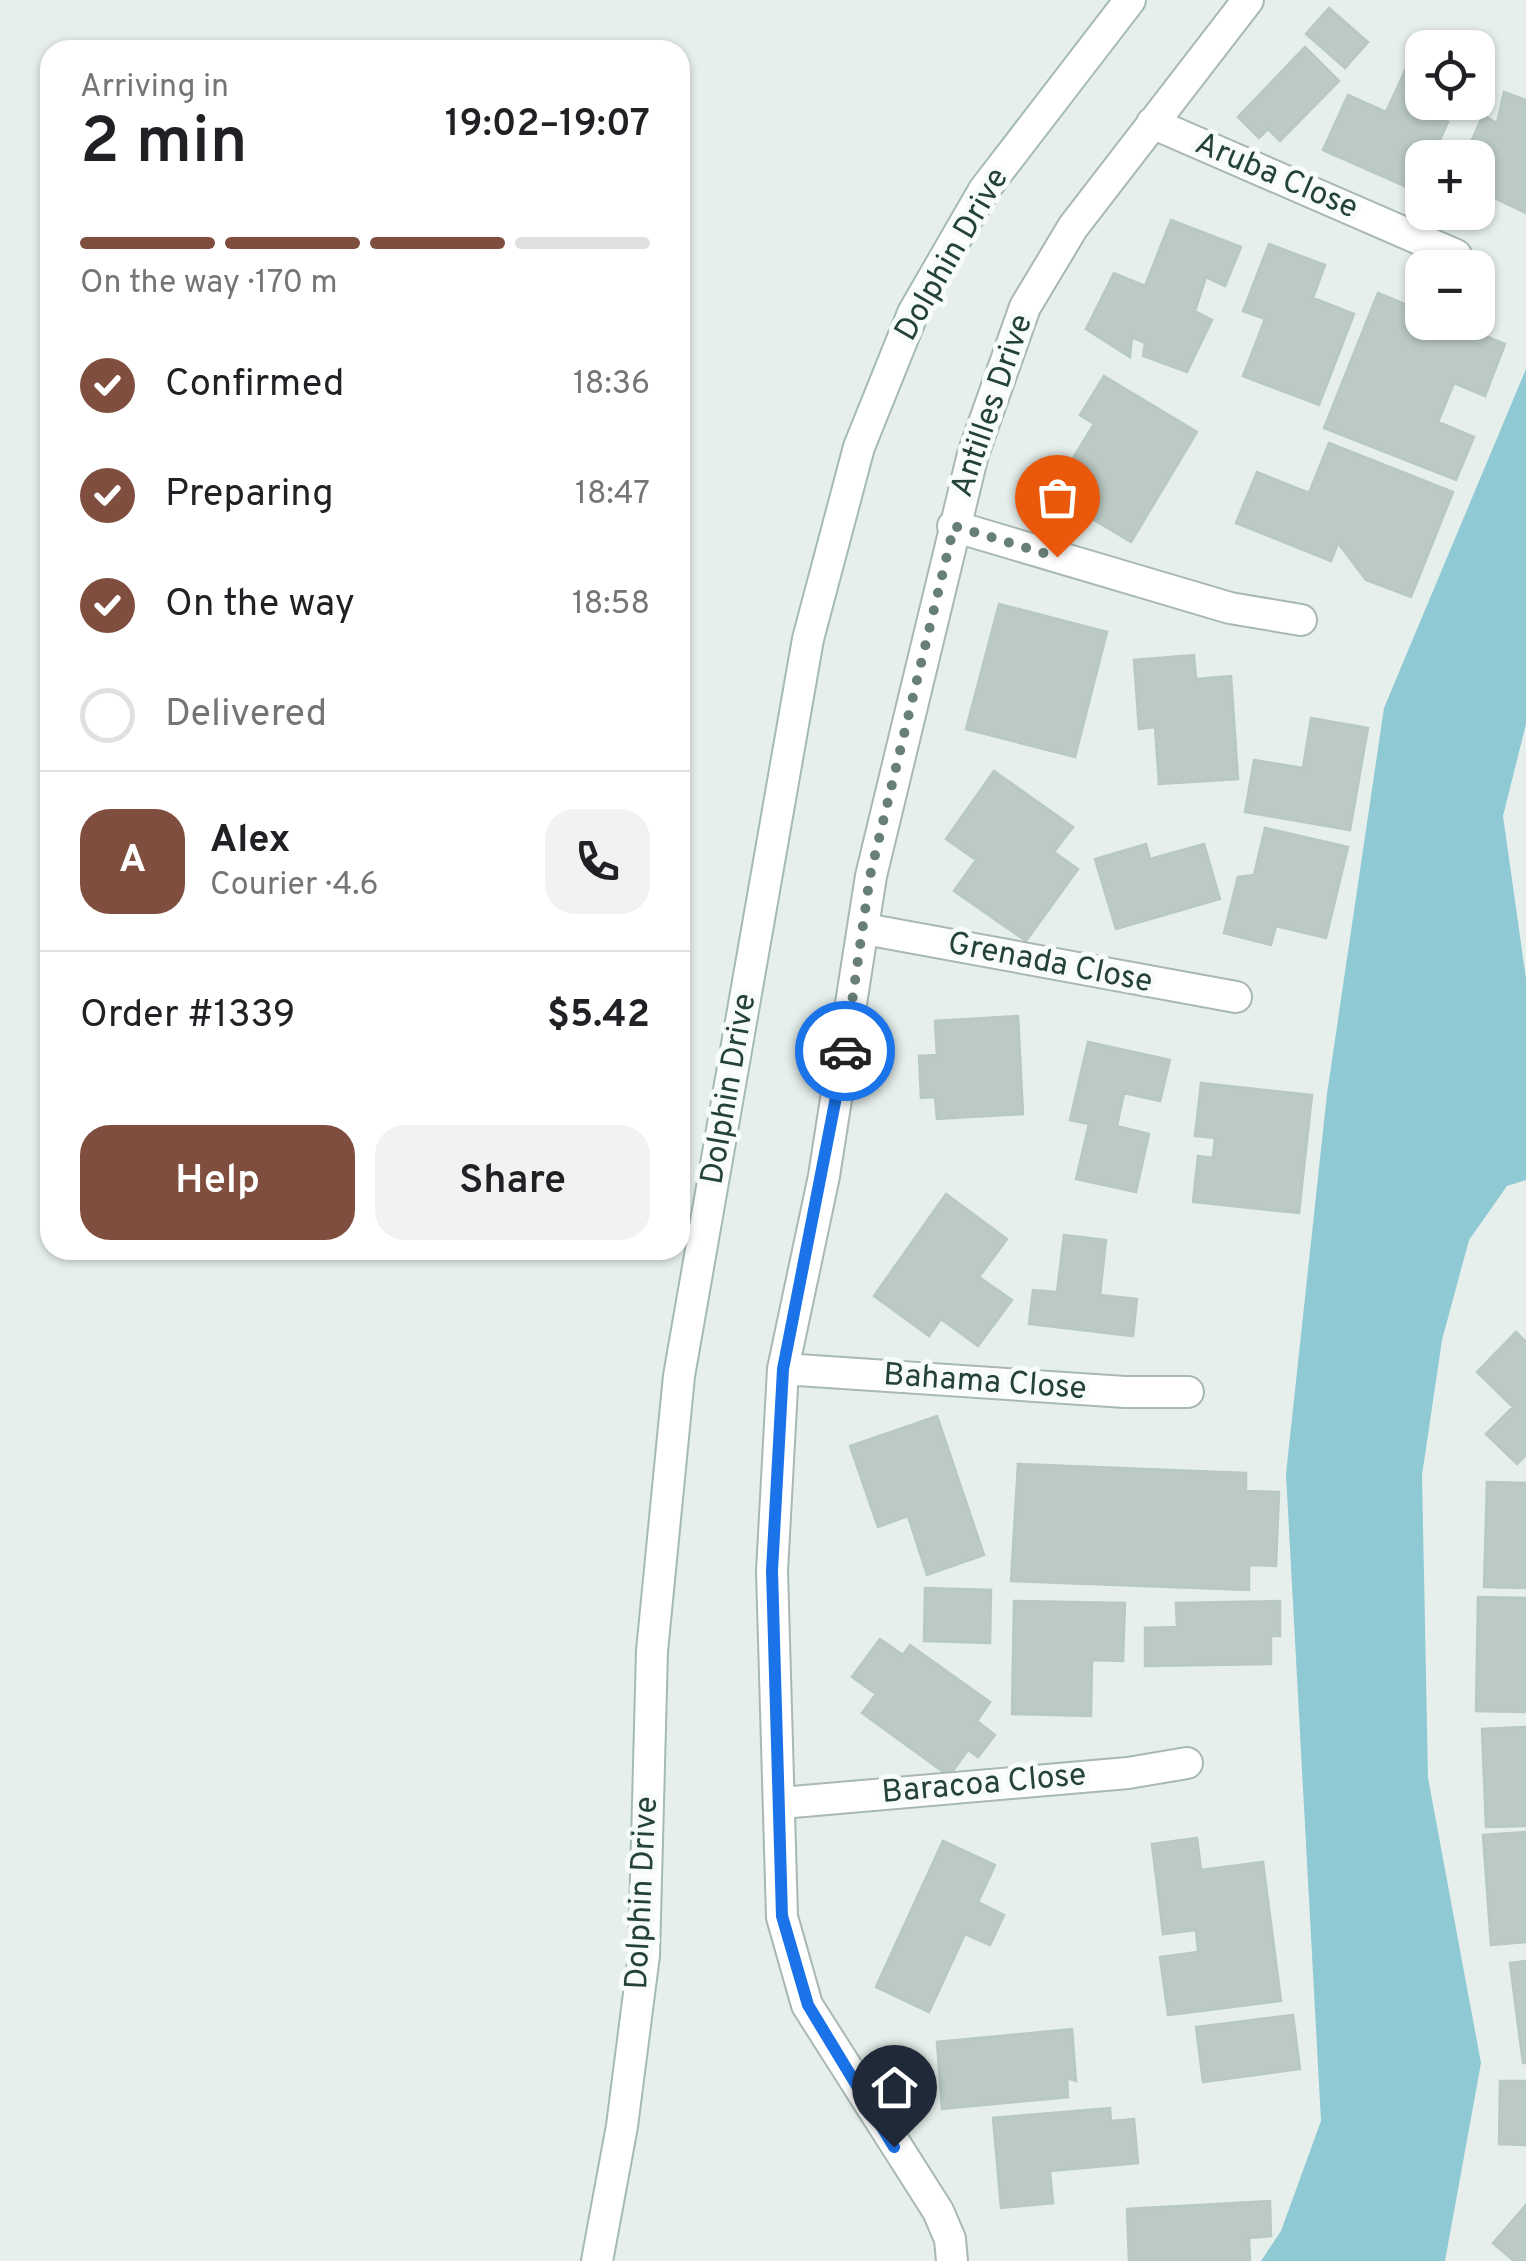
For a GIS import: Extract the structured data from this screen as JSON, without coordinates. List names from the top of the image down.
{
  "streets": {
    "street": [
      "Aruba Close",
      "Dolphin Drive",
      "Antilles Drive",
      "Grenada Close",
      "Bahama Close",
      "Baracoa Close"
    ]
  },
  "crossings": [
    ["Aruba Close", "Antilles Drive"],
    ["Antilles Drive", "Grenada Close"],
    ["Antilles Drive", "Bahama Close"],
    ["Antilles Drive", "Baracoa Close"]
  ],
  "page": {
    "map_buttons": ["+", "−"],
    "heading": ["2 min", "Arriving in", "19:02–19:07"],
    "panel": [
      "Alex",
      "Courier · 4.6",
      "Order #1339",
      "$5.42"
    ],
    "bar": "On the way · 170 m",
    "list": [
      ["Confirmed", "18:36"],
      ["Preparing", "18:47"],
      ["On the way", "18:58"],
      "Delivered"
    ],
    "round": "A",
    "buttons": ["Help", "Share"]
  }
}
